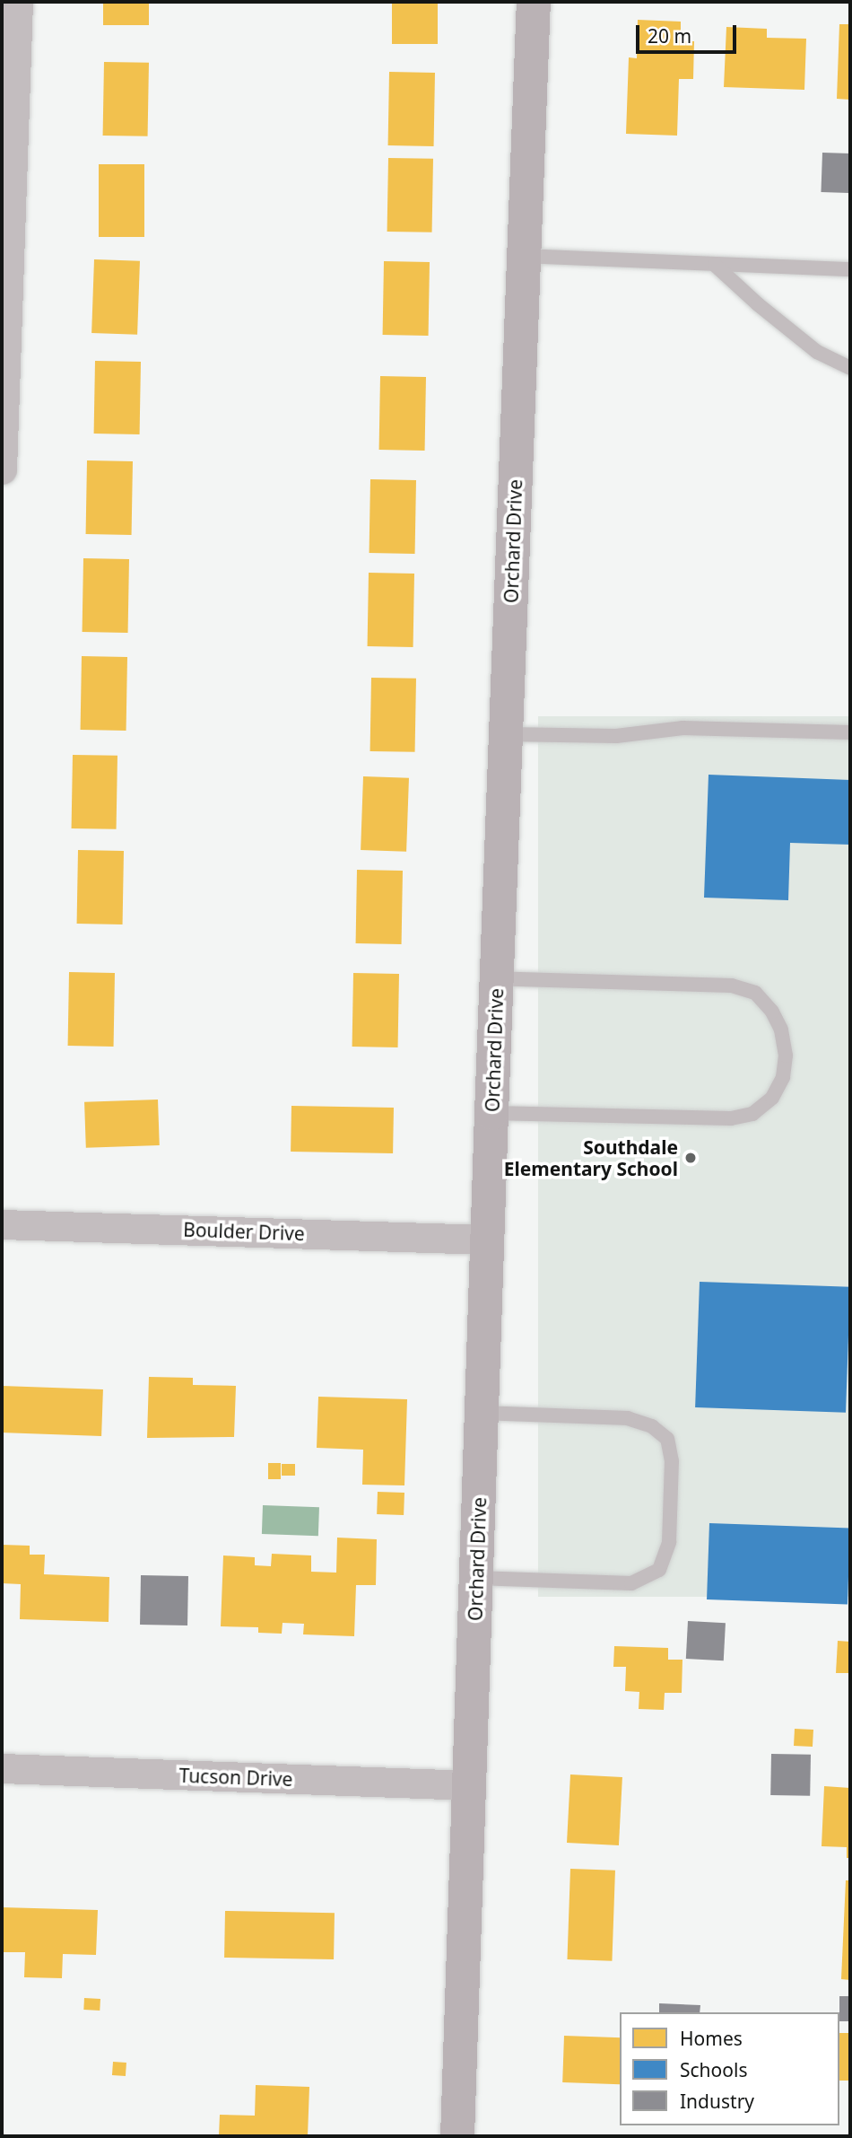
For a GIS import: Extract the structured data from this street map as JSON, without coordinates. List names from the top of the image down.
{
  "streets": {
    "street": ["Orchard Drive", "Boulder Drive", "Tucson Drive"]
  },
  "crossings": [
    ["Orchard Drive", "Boulder Drive"],
    ["Orchard Drive", "Tucson Drive"]
  ],
  "places": ["Southdale Elementary School"],
  "legend": ["Homes", "Schools", "Industry"],
  "scale_bar": "20 m"
}
